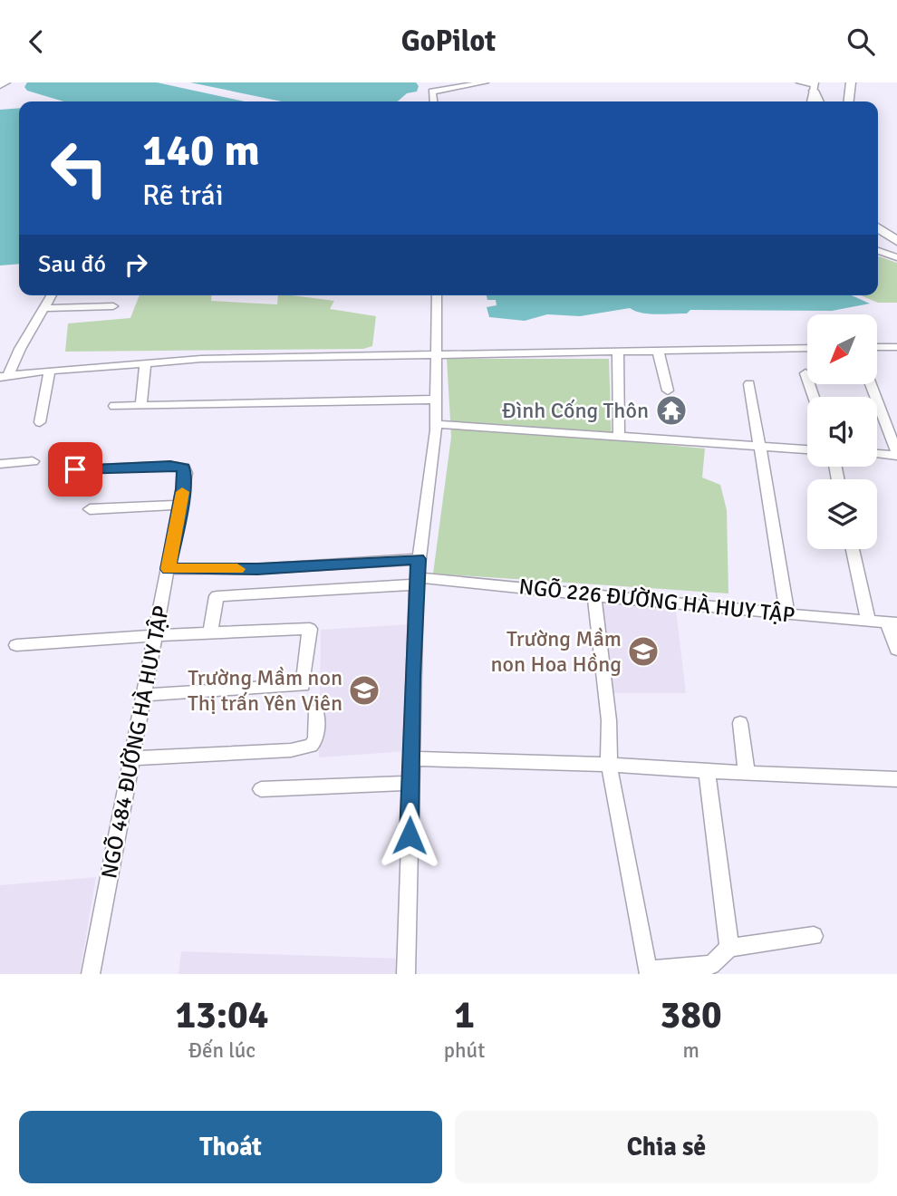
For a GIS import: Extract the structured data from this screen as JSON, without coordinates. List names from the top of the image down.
{
  "streets": {
    "street": ["NGÕ 226 ĐƯỜNG HÀ HUY TẬP", "NGÕ 484 ĐƯỜNG HÀ HUY TẬP"]
  },
  "places": {
    "temple": ["Đình Cống Thôn"],
    "school or university": ["Trường Mầm non Hoa Hồng", "Trường Mầm non Thị trấn Yên Viên"]
  },
  "north": "bottom left",
  "page": {
    "header": "GoPilot",
    "turn": ["140 m", "Rẽ trái"],
    "then": "Sau đó",
    "eta": [
      "13:04",
      "Đến lúc",
      "1",
      "phút",
      "380",
      "m"
    ],
    "buttons": ["Thoát", "Chia sẻ"]
  }
}
